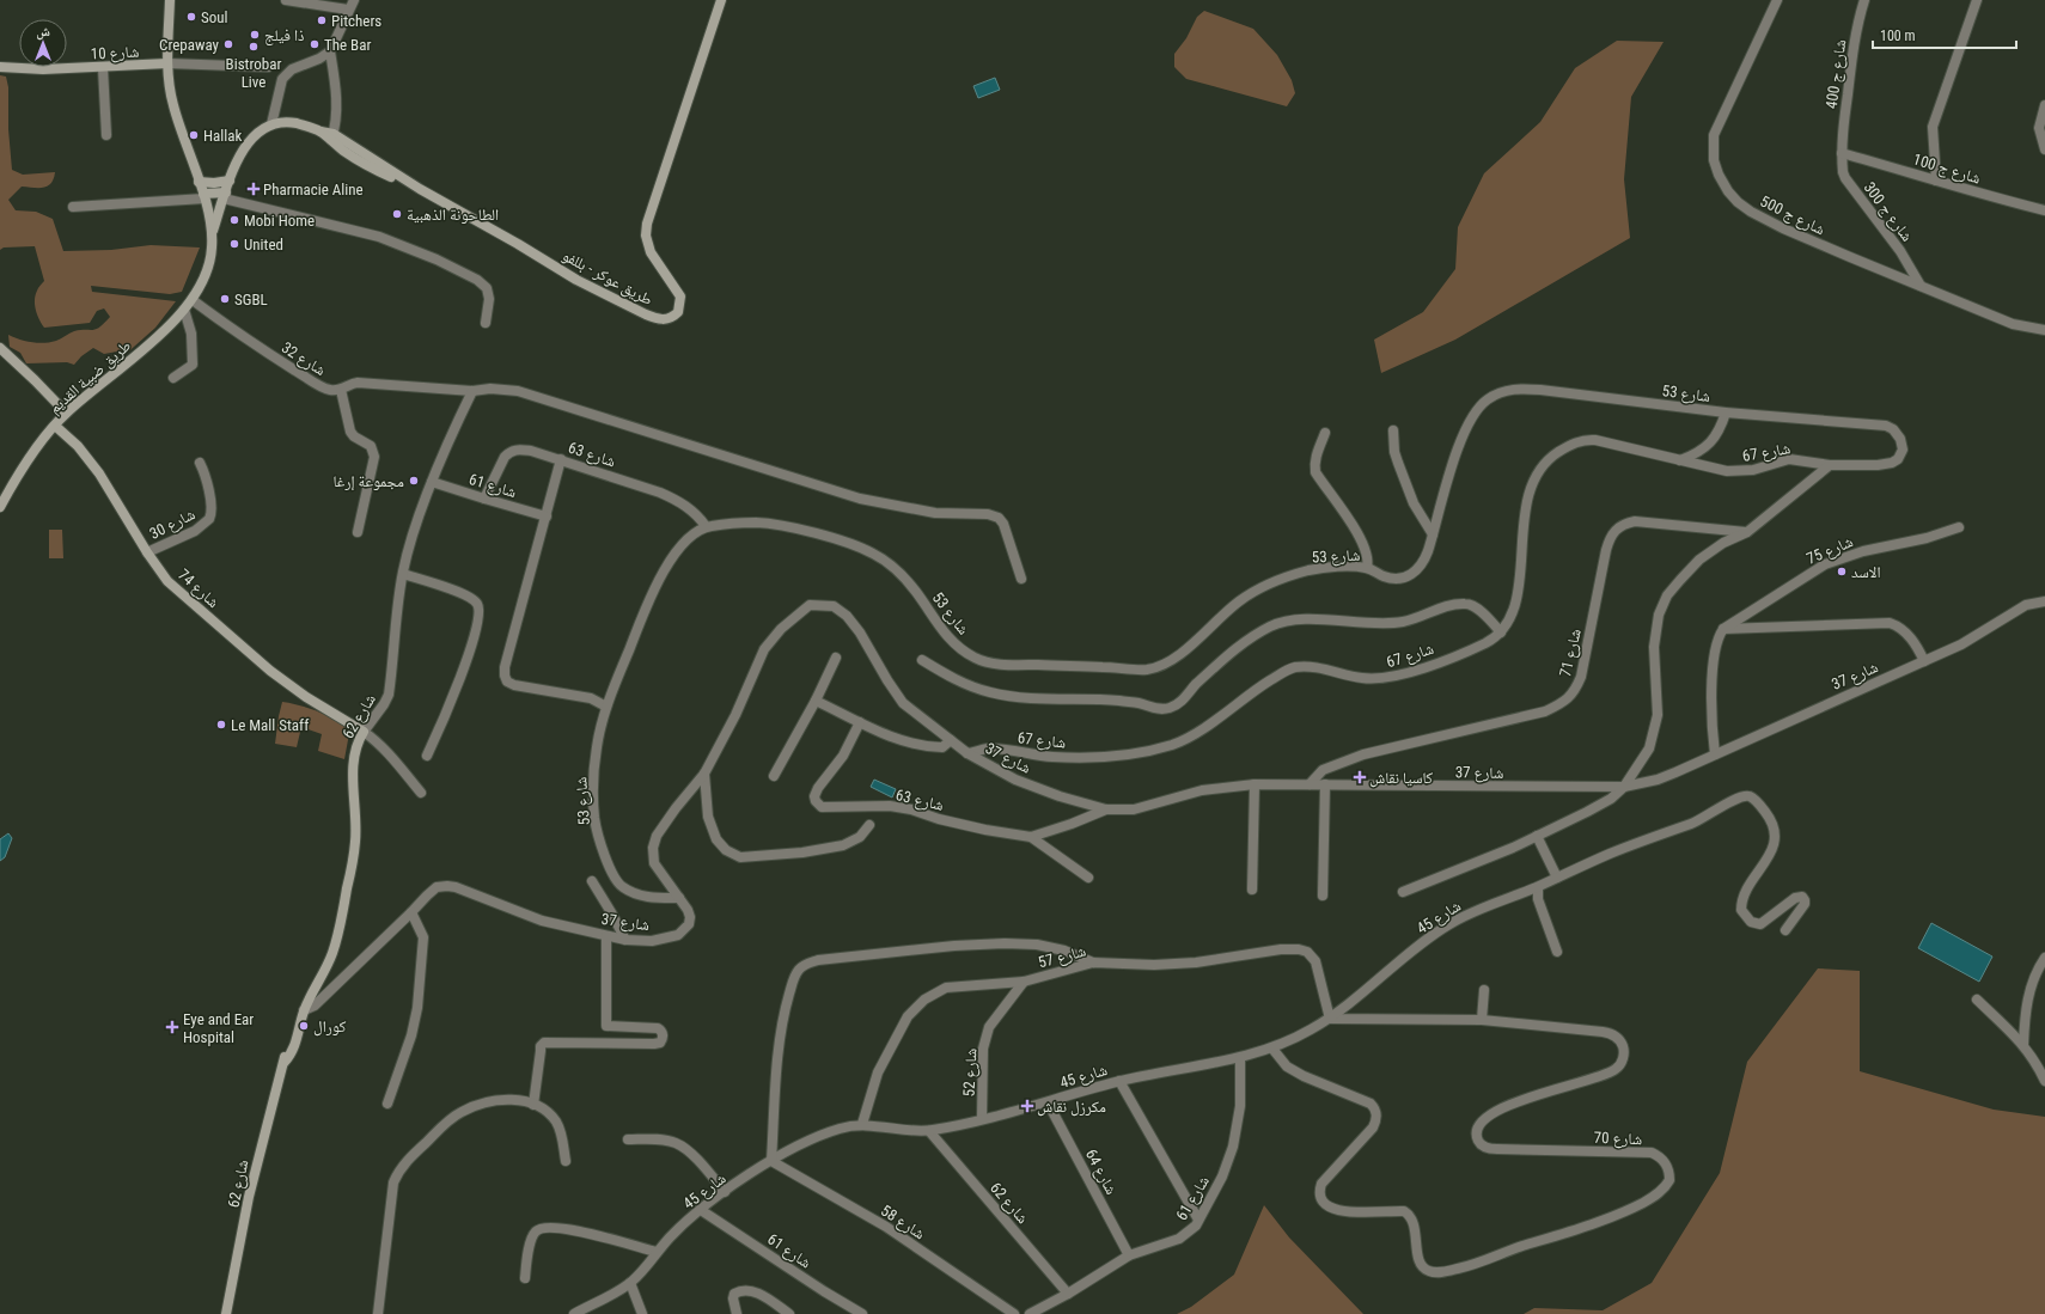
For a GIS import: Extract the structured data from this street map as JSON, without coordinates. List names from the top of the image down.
{
  "streets": {
    "street": [
      "شارع 10",
      "شارع ج 400",
      "شارع ج 100",
      "شارع ج 300",
      "شارع ج 500",
      "طريق عوكر - بللفو",
      "شارع 32",
      "طريق ضبية القديم",
      "شارع 53",
      "شارع 67",
      "شارع 63",
      "شارع 61",
      "شارع 30",
      "شارع 75",
      "شارع 74",
      "شارع 71",
      "شارع 37",
      "شارع 62",
      "شارع 45",
      "شارع 57",
      "شارع 52",
      "شارع 70",
      "شارع 64",
      "شارع 58"
    ]
  },
  "crossings": [
    ["شارع ج 400", "شارع ج 100"],
    ["شارع ج 400", "شارع ج 300"],
    ["شارع ج 100", "شارع ج 300"],
    ["شارع ج 300", "شارع ج 500"],
    ["شارع 32", "طريق ضبية القديم"],
    ["شارع 32", "شارع 62"],
    ["طريق ضبية القديم", "شارع 74"],
    ["شارع 53", "شارع 67"],
    ["شارع 53", "شارع 63"],
    ["شارع 53", "شارع 37"],
    ["شارع 67", "شارع 37"],
    ["شارع 63", "شارع 61"],
    ["شارع 63", "شارع 37"],
    ["شارع 61", "شارع 62"],
    ["شارع 61", "شارع 45"],
    ["شارع 61", "شارع 64"],
    ["شارع 30", "شارع 74"],
    ["شارع 74", "شارع 62"],
    ["شارع 71", "شارع 37"],
    ["شارع 37", "شارع 62"],
    ["شارع 37", "شارع 45"],
    ["شارع 62", "شارع 45"],
    ["شارع 45", "شارع 57"],
    ["شارع 45", "شارع 52"],
    ["شارع 45", "شارع 70"],
    ["شارع 45", "شارع 64"],
    ["شارع 45", "شارع 58"],
    ["شارع 57", "شارع 52"],
    ["شارع 57", "شارع 70"]
  ],
  "places": {
    "other": [
      "Soul",
      "Pitchers",
      "ذا فيلج",
      "Crepaway",
      "The Bar",
      "Bistrobar Live",
      "Hallak",
      "الطاحونة الذهبية",
      "Mobi Home",
      "United",
      "SGBL",
      "مجموعة إرغا",
      "الاسد",
      "Le Mall Staff",
      "كورال"
    ],
    "health": [
      "Pharmacie Aline",
      "كاسيا نقاش",
      "Eye and Ear Hospital",
      "مكرزل نقاش"
    ]
  },
  "scale_bar": "100 m",
  "north": "top"
}
